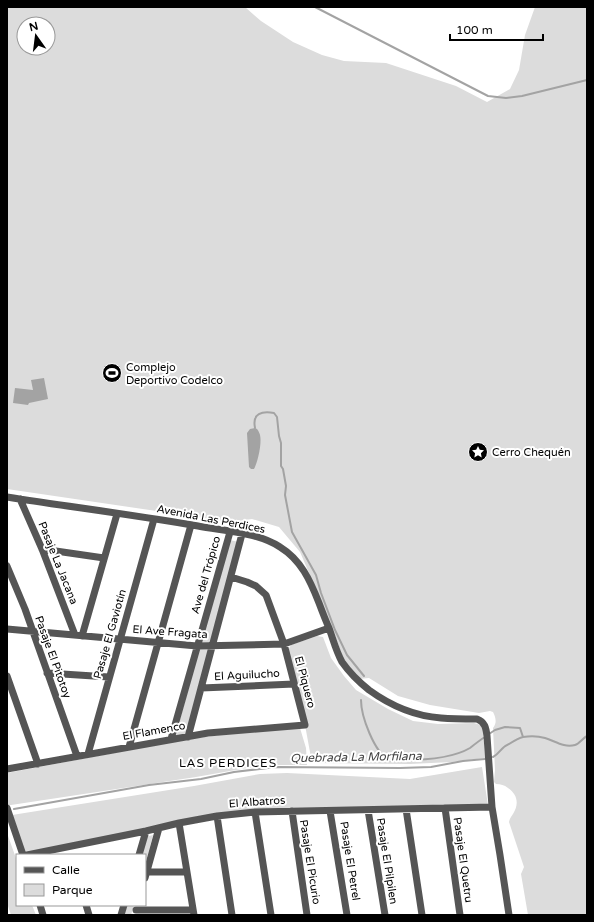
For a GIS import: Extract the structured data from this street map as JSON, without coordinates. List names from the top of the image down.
{
  "streets": {
    "street": [
      "Avenida Las Perdices",
      "Pasaje La Jacana",
      "Ave del Trópico",
      "El Ave Fragata",
      "Pasaje El Gaviotín",
      "Pasaje El Pitotoy",
      "El Aguilucho",
      "El Piquero",
      "El Flamenco",
      "El Albatros",
      "Pasaje El Quetru",
      "Pasaje El Petrel",
      "Pasaje El Pilpilen",
      "Pasaje El Picurio"
    ]
  },
  "crossings": [
    ["Avenida Las Perdices", "Pasaje La Jacana"],
    ["Avenida Las Perdices", "Ave del Trópico"],
    ["Avenida Las Perdices", "El Ave Fragata"],
    ["Avenida Las Perdices", "Pasaje El Gaviotín"],
    ["Avenida Las Perdices", "El Albatros"],
    ["Pasaje La Jacana", "El Ave Fragata"],
    ["Ave del Trópico", "El Ave Fragata"],
    ["Ave del Trópico", "El Flamenco"],
    ["El Ave Fragata", "Pasaje El Gaviotín"],
    ["El Ave Fragata", "Pasaje El Pitotoy"],
    ["El Ave Fragata", "El Piquero"],
    ["Pasaje El Gaviotín", "El Flamenco"],
    ["Pasaje El Pitotoy", "El Flamenco"],
    ["El Aguilucho", "El Piquero"],
    ["El Piquero", "El Flamenco"],
    ["El Albatros", "Pasaje El Quetru"],
    ["El Albatros", "Pasaje El Petrel"],
    ["El Albatros", "Pasaje El Pilpilen"],
    ["El Albatros", "Pasaje El Picurio"]
  ],
  "districts": ["LAS PERDICES"],
  "water": ["Quebrada La Morfilana"],
  "places": {
    "sports": ["Complejo Deportivo Codelco"],
    "place": ["Cerro Chequén"]
  },
  "legend": ["Calle", "Parque"],
  "scale_bar": "100 m",
  "north": "top"
}
